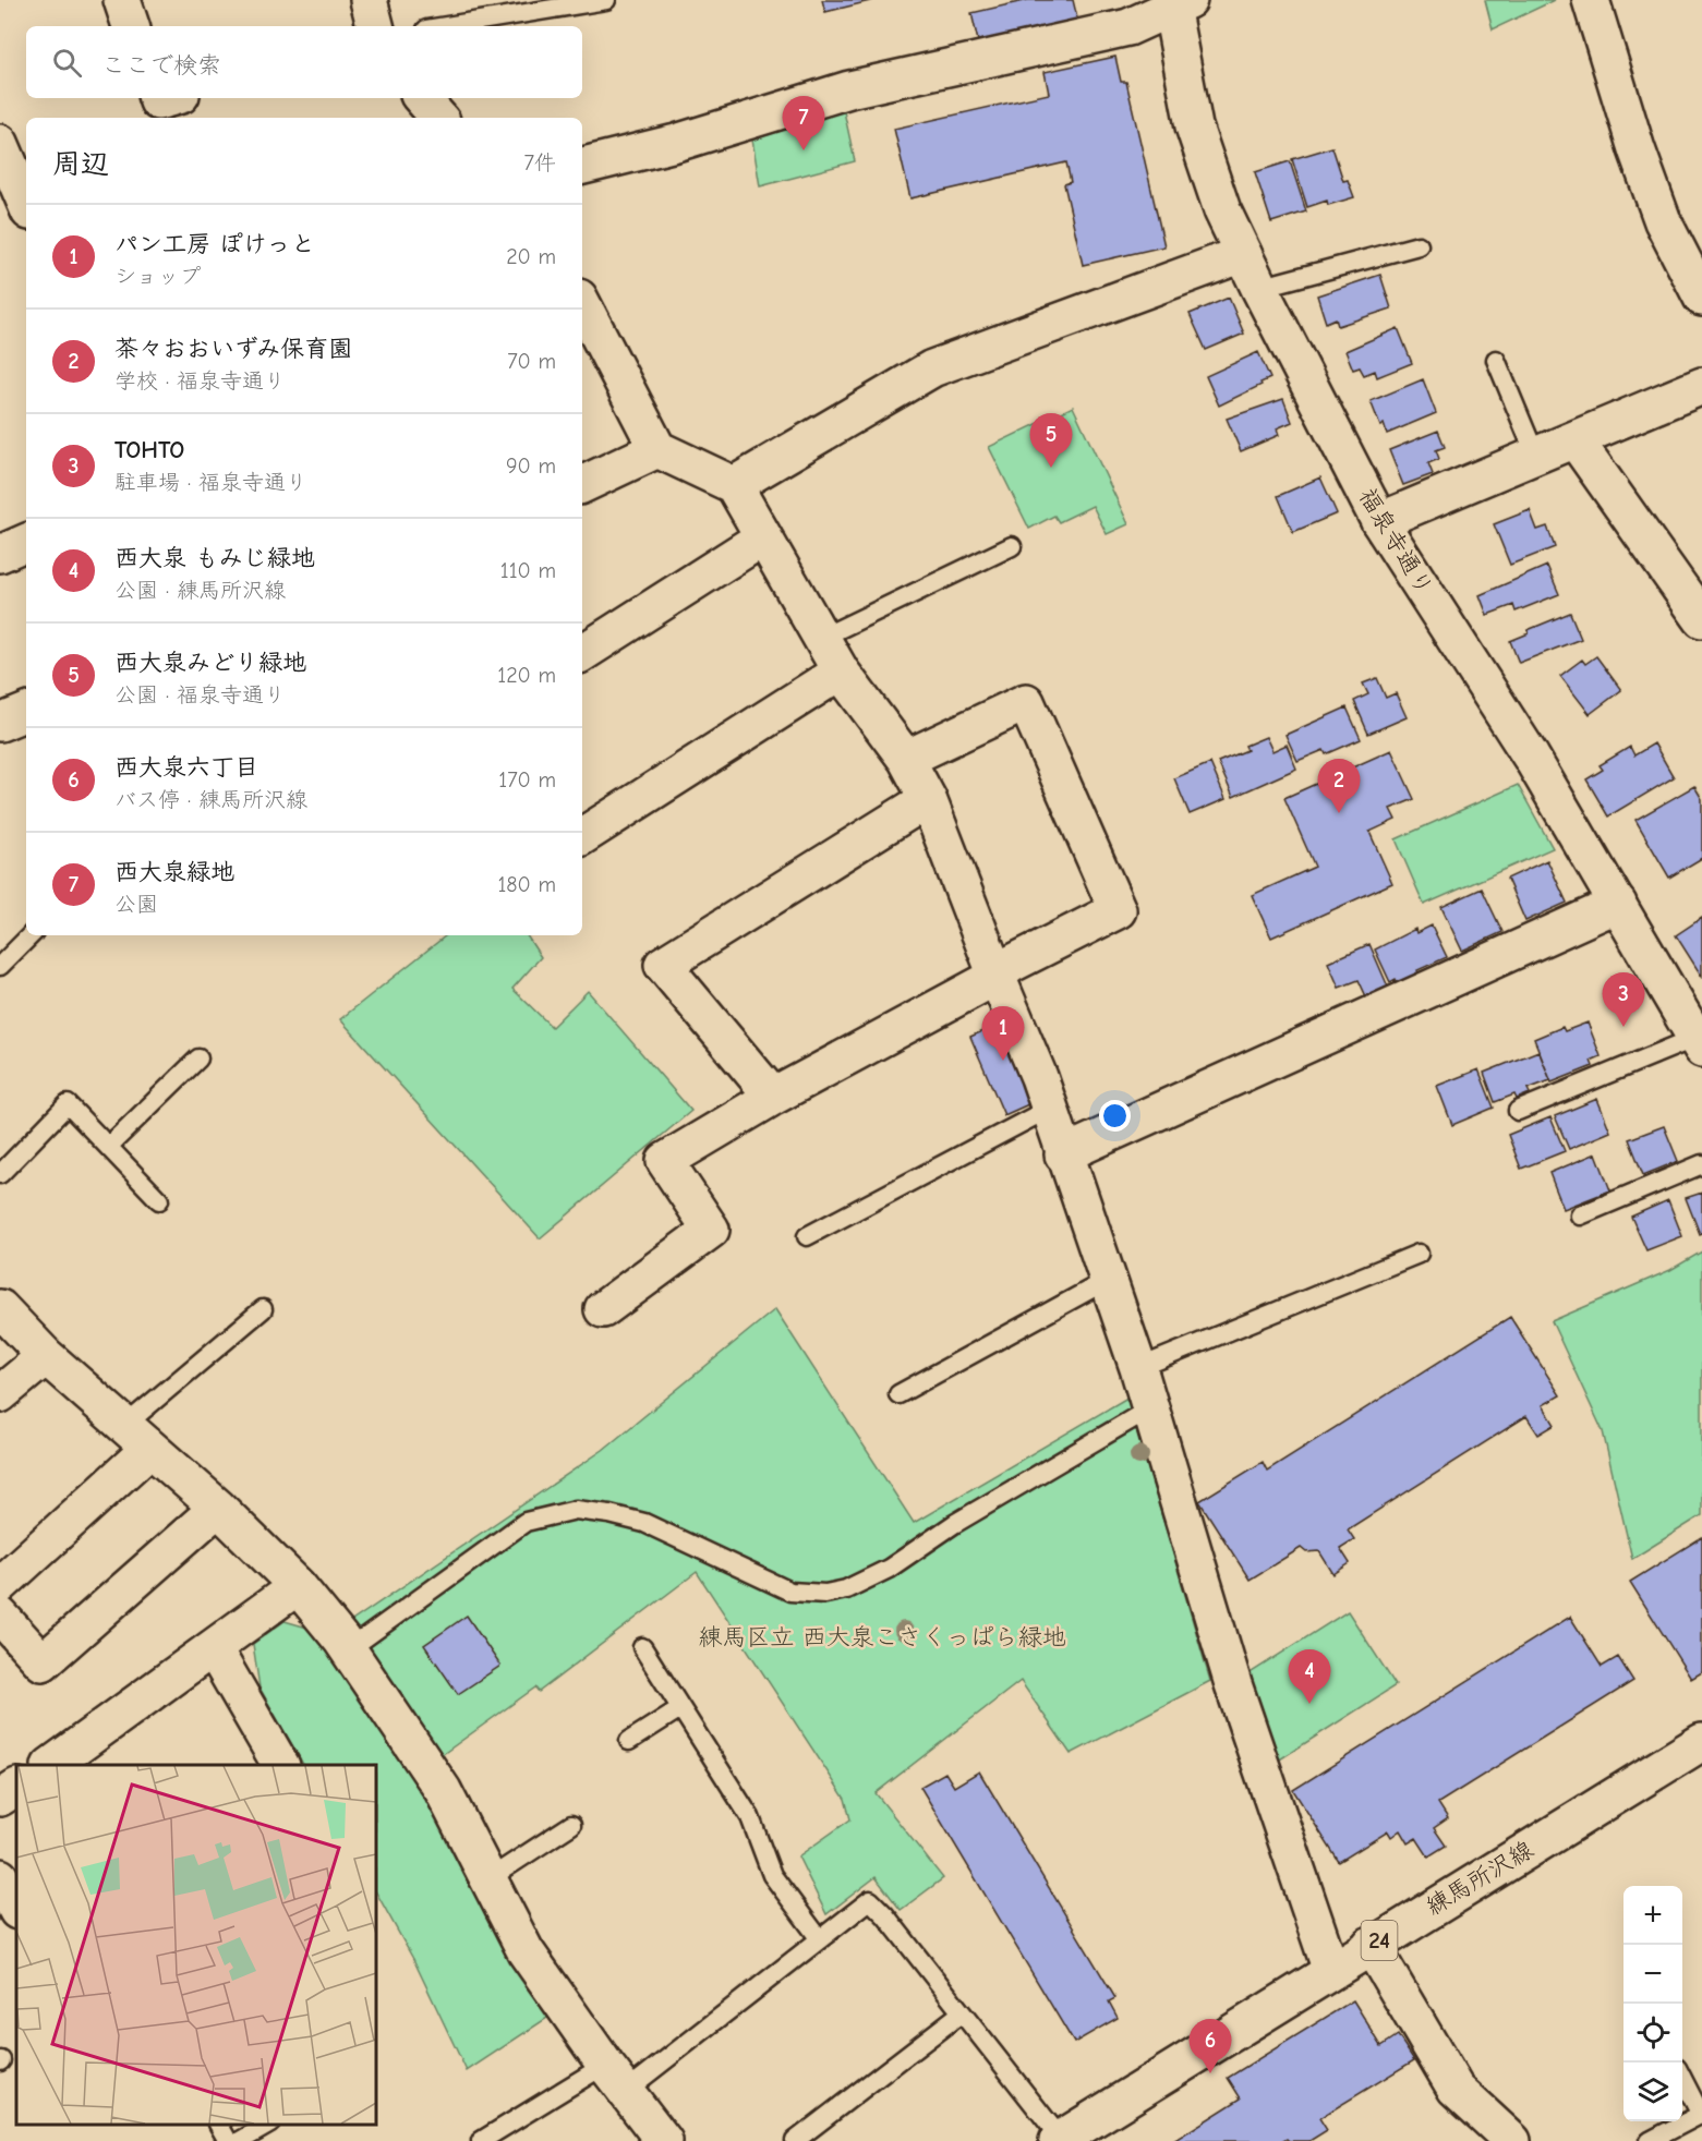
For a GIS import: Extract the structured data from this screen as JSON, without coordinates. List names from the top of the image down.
{
  "streets": {
    "street": ["福泉寺通り", "練馬所沢線", "24"]
  },
  "parks": ["練馬区立 西大泉こさくっぱら緑地"],
  "page": {
    "search": "ここで検索",
    "pins": [
      "7",
      "5",
      "2",
      "3",
      "1",
      "4",
      "6"
    ],
    "heading": ["周辺", "7件"],
    "list": [
      {
        "mark": "1",
        "name": "パン工房 ぽけっと",
        "note": "ショップ",
        "value": "20 m"
      },
      {
        "mark": "2",
        "name": "茶々おおいずみ保育園",
        "note": "学校 · 福泉寺通り",
        "value": "70 m"
      },
      {
        "mark": "3",
        "name": "TOHTO",
        "note": "駐車場 · 福泉寺通り",
        "value": "90 m"
      },
      {
        "mark": "4",
        "name": "西大泉 もみじ緑地",
        "note": "公園 · 練馬所沢線",
        "value": "110 m"
      },
      {
        "mark": "5",
        "name": "西大泉みどり緑地",
        "note": "公園 · 福泉寺通り",
        "value": "120 m"
      },
      {
        "mark": "6",
        "name": "西大泉六丁目",
        "note": "バス停 · 練馬所沢線",
        "value": "170 m"
      },
      {
        "mark": "7",
        "name": "西大泉緑地",
        "note": "公園",
        "value": "180 m"
      }
    ],
    "map_buttons": ["+", "−"]
  }
}
